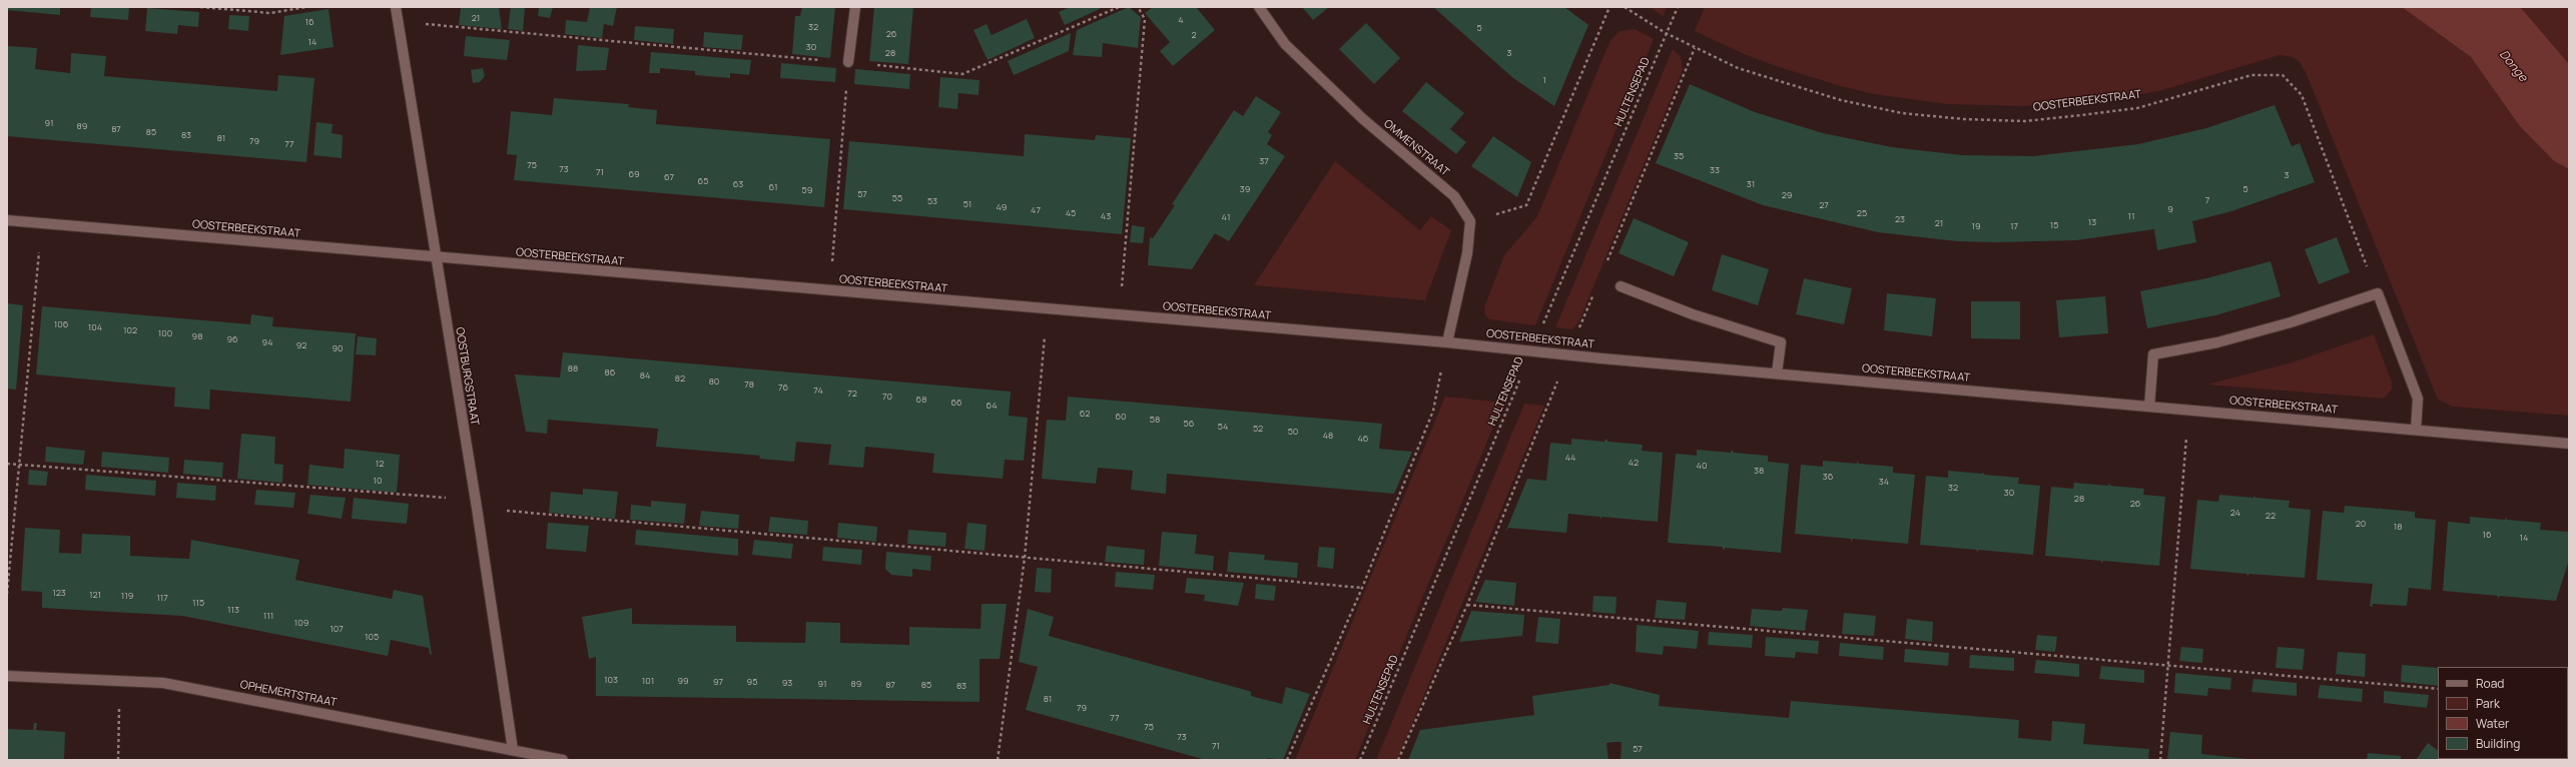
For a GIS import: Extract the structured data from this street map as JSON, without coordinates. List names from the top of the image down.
{
  "streets": {
    "street": [
      "OOSTERBEEKSTRAAT",
      "OMMENSTRAAT",
      "OOSTBURGSTRAAT",
      "OPHEMERTSTRAAT"
    ],
    "path": ["HULTENSEPAD"]
  },
  "crossings": [
    ["HULTENSEPAD", "OOSTERBEEKSTRAAT"],
    ["OOSTERBEEKSTRAAT", "OOSTBURGSTRAAT"],
    ["OOSTBURGSTRAAT", "OPHEMERTSTRAAT"]
  ],
  "water": ["Donge"],
  "house_numbers": [
    "21",
    "4",
    "16",
    "32",
    "5",
    "26",
    "2",
    "14",
    "30",
    "28",
    "3",
    "1",
    "91",
    "89",
    "87",
    "85",
    "83",
    "81",
    "79",
    "77",
    "35",
    "37",
    "75",
    "73",
    "33",
    "71",
    "69",
    "3",
    "67",
    "65",
    "63",
    "31",
    "61",
    "39",
    "5",
    "59",
    "57",
    "29",
    "55",
    "7",
    "53",
    "51",
    "27",
    "49",
    "9",
    "47",
    "45",
    "25",
    "43",
    "11",
    "41",
    "23",
    "13",
    "21",
    "15",
    "19",
    "17",
    "106",
    "104",
    "102",
    "100",
    "98",
    "96",
    "94",
    "92",
    "90",
    "88",
    "86",
    "84",
    "82",
    "80",
    "78",
    "76",
    "74",
    "72",
    "70",
    "68",
    "66",
    "64",
    "62",
    "60",
    "58",
    "56",
    "54",
    "52",
    "50",
    "48",
    "46",
    "44",
    "42",
    "12",
    "40",
    "38",
    "36",
    "10",
    "34",
    "32",
    "30",
    "28",
    "26",
    "24",
    "22",
    "20",
    "18",
    "16",
    "14",
    "123",
    "121",
    "119",
    "117",
    "115",
    "113",
    "111",
    "109",
    "107",
    "105",
    "103",
    "101",
    "99",
    "97",
    "95",
    "93",
    "91",
    "89",
    "87",
    "85",
    "83",
    "81",
    "79",
    "77",
    "75",
    "73",
    "71",
    "57"
  ],
  "legend": [
    "Road",
    "Park",
    "Water",
    "Building"
  ]
}
